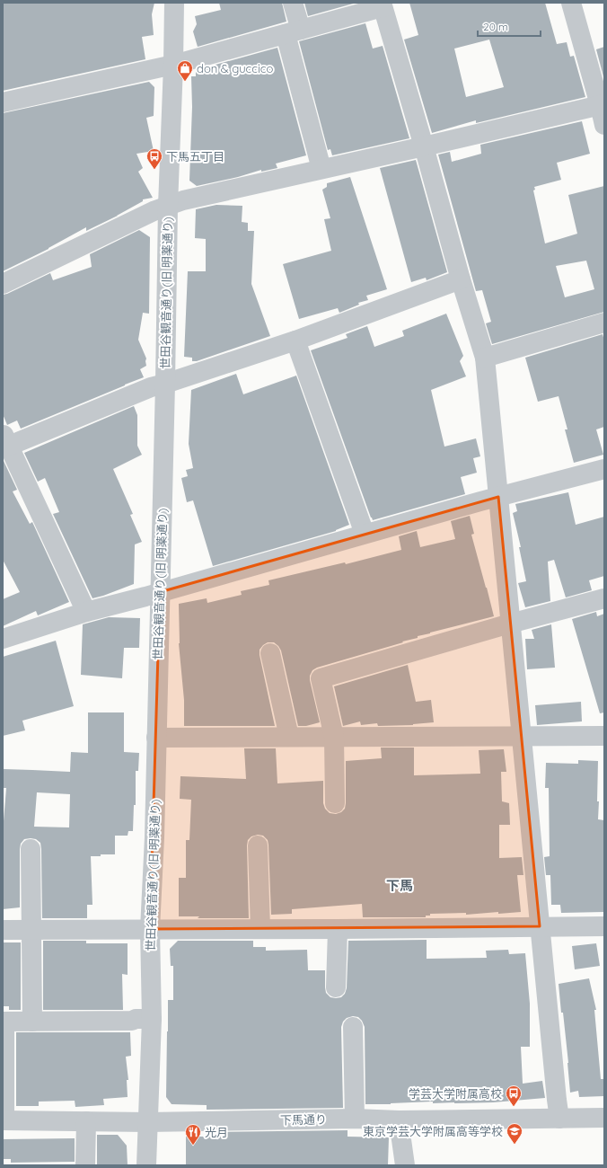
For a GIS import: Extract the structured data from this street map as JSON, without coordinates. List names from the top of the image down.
{
  "streets": {
    "street": ["世田谷観音通り(旧 明薬通り)", "下馬通り"]
  },
  "crossings": [
    ["世田谷観音通り(旧 明薬通り)", "下馬通り"]
  ],
  "districts": ["下馬"],
  "places": {
    "shop": ["don & guccico"],
    "bus stop": ["下馬五丁目", "学芸大学附属高校"],
    "school or university": ["東京学芸大学附属高等学校"],
    "restaurant": ["光月"]
  },
  "scale_bar": "20 m"
}
